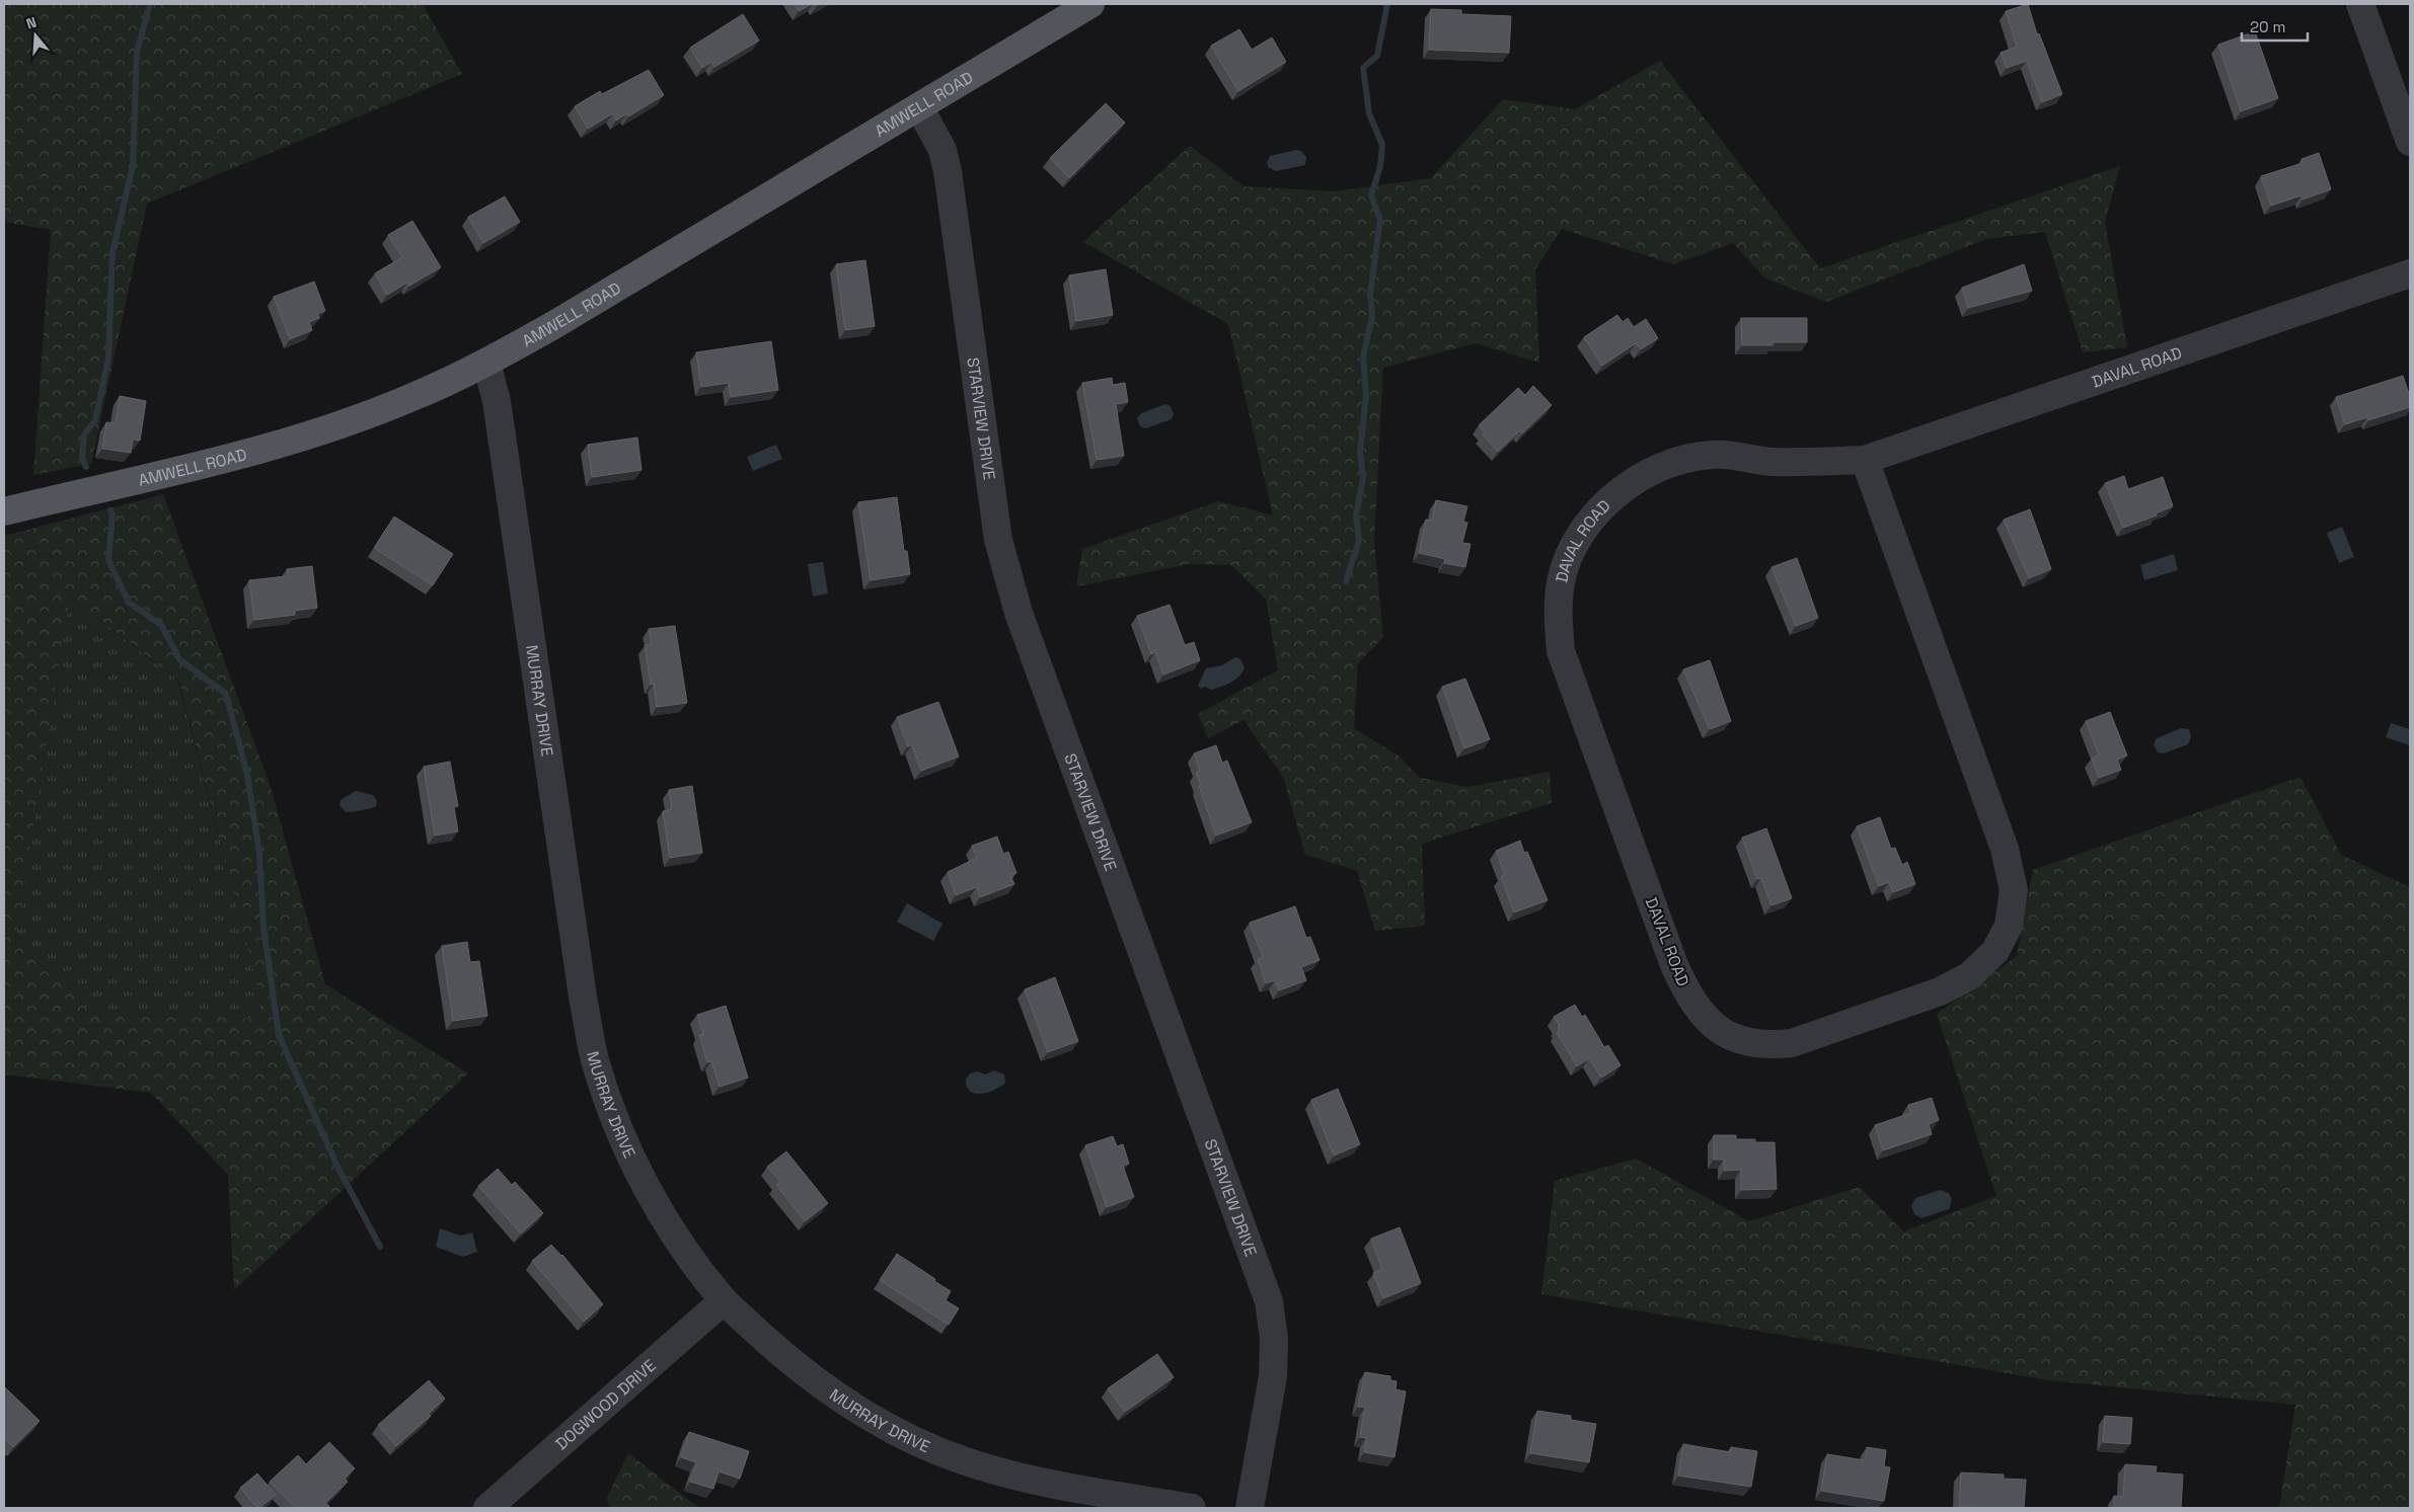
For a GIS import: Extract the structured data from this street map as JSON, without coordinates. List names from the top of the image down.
{
  "streets": {
    "main road": ["AMWELL ROAD"],
    "street": [
      "DAVAL ROAD",
      "STARVIEW DRIVE",
      "MURRAY DRIVE",
      "DOGWOOD DRIVE"
    ]
  },
  "crossings": [
    ["AMWELL ROAD", "STARVIEW DRIVE"],
    ["AMWELL ROAD", "MURRAY DRIVE"],
    ["MURRAY DRIVE", "DOGWOOD DRIVE"]
  ],
  "scale_bar": "20 m",
  "north": "top"
}
